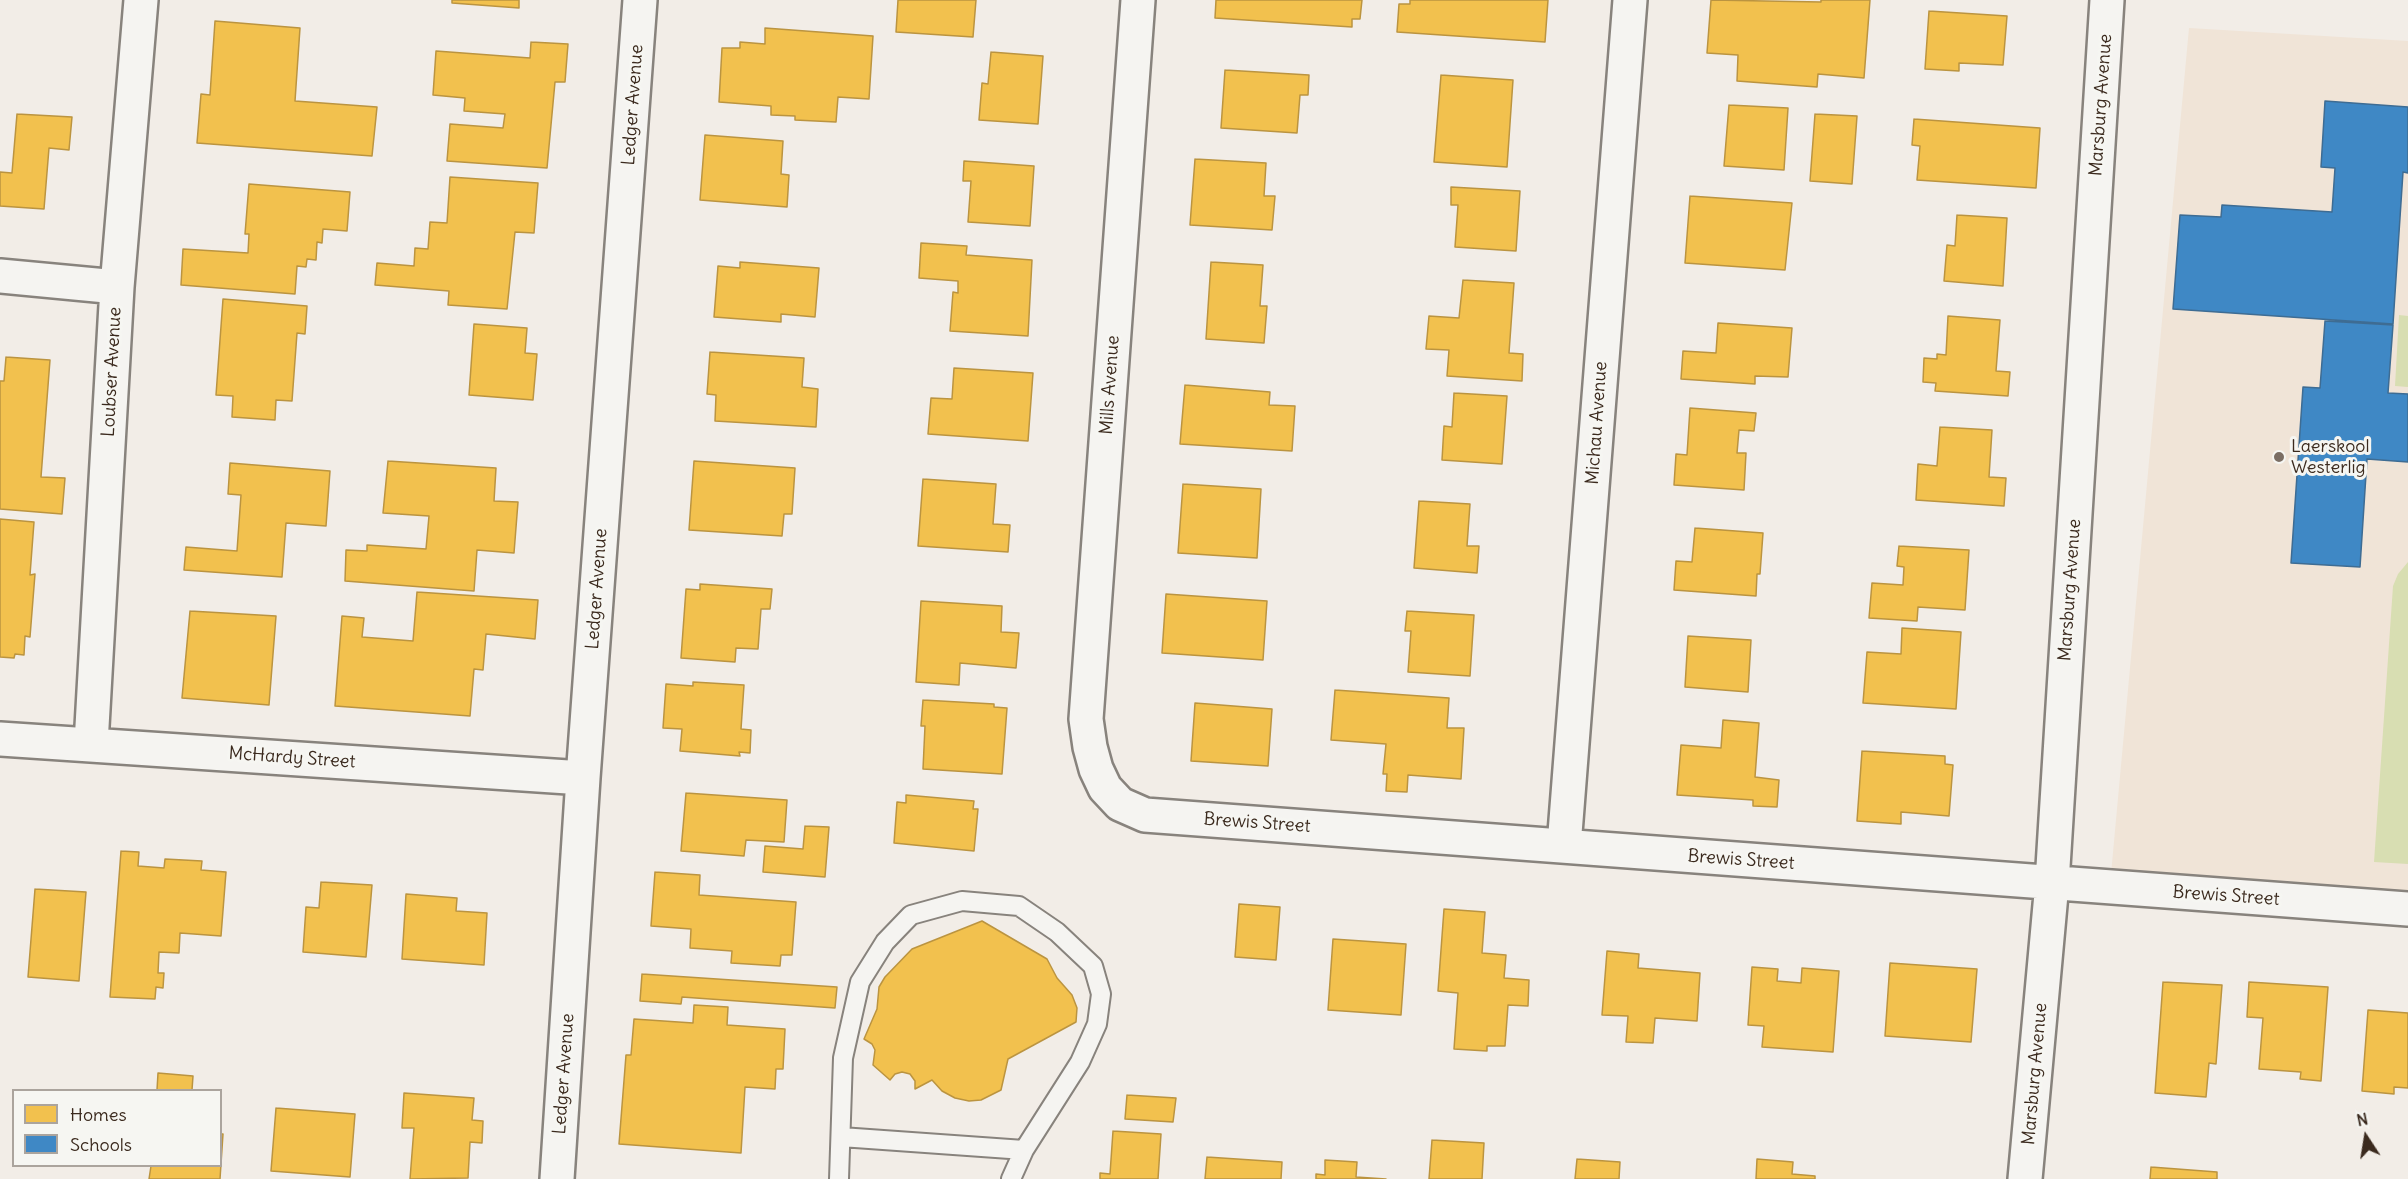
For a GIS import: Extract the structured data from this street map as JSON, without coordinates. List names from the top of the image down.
{
  "streets": {
    "street": [
      "Ledger Avenue",
      "Marsburg Avenue",
      "Loubser Avenue",
      "Mills Avenue",
      "Michau Avenue",
      "McHardy Street",
      "Brewis Street"
    ]
  },
  "crossings": [
    ["Ledger Avenue", "McHardy Street"],
    ["Marsburg Avenue", "Brewis Street"],
    ["Loubser Avenue", "McHardy Street"],
    ["Mills Avenue", "Brewis Street"],
    ["Michau Avenue", "Brewis Street"]
  ],
  "places": ["Laerskool Westerlig"],
  "legend": ["Homes", "Schools"],
  "north": "top"
}
